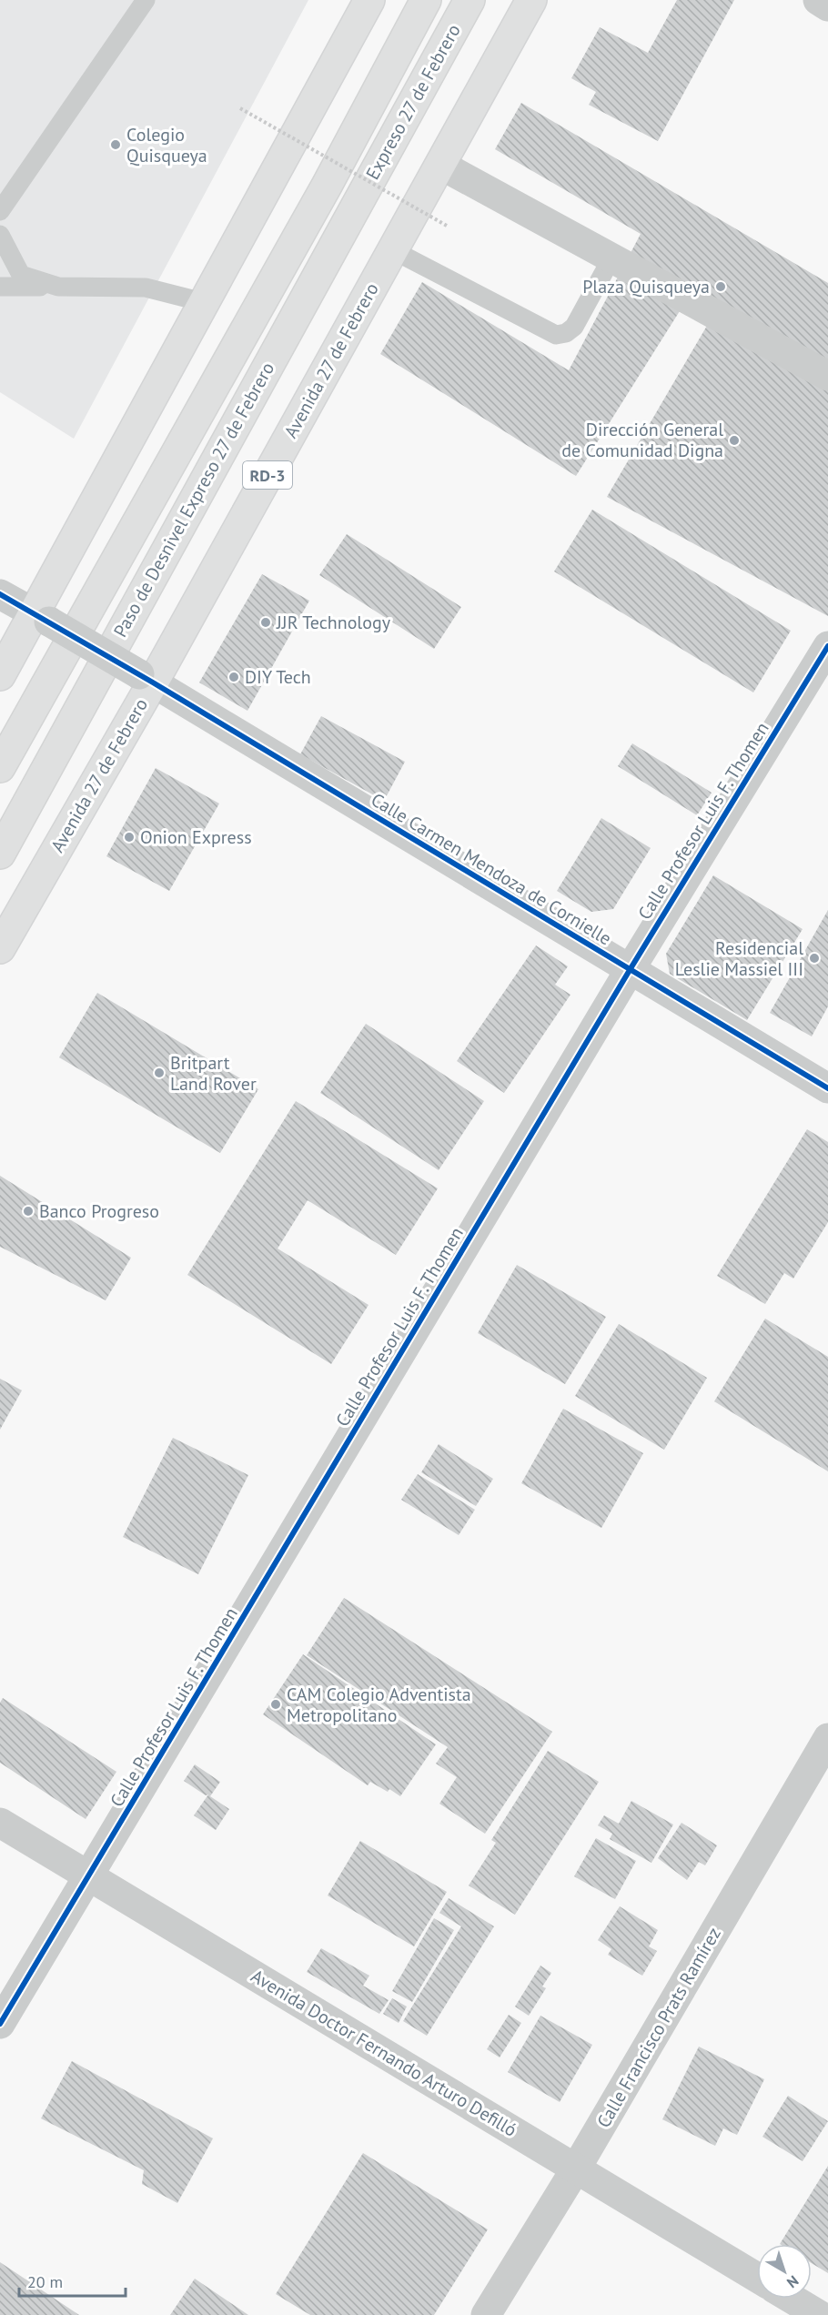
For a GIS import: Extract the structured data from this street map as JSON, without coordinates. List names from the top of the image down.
{
  "streets": {
    "main road": [
      "Expreso 27 de Febrero",
      "Avenida 27 de Febrero",
      "RD-3",
      "Paso de Desnivel Expreso 27 de Febrero"
    ],
    "street": [
      "Calle Profesor Luis F. Thomen",
      "Calle Carmen Mendoza de Cornielle",
      "Calle Francisco Prats Ramírez",
      "Avenida Doctor Fernando Arturo Defilló"
    ]
  },
  "crossings": [
    ["Expreso 27 de Febrero", "Paso de Desnivel Expreso 27 de Febrero"],
    ["Avenida 27 de Febrero", "Calle Carmen Mendoza de Cornielle"],
    ["Calle Profesor Luis F. Thomen", "Calle Carmen Mendoza de Cornielle"],
    ["Calle Profesor Luis F. Thomen", "Avenida Doctor Fernando Arturo Defilló"],
    ["Calle Francisco Prats Ramírez", "Avenida Doctor Fernando Arturo Defilló"]
  ],
  "places": [
    "Colegio Quisqueya",
    "Plaza Quisqueya",
    "Dirección General de Comunidad Digna",
    "JJR Technology",
    "DIY Tech",
    "Onion Express",
    "Residencial Leslie Massiel III",
    "Britpart Land Rover",
    "Banco Progreso",
    "CAM Colegio Adventista Metropolitano"
  ],
  "scale_bar": "20 m",
  "north": "bottom right"
}
